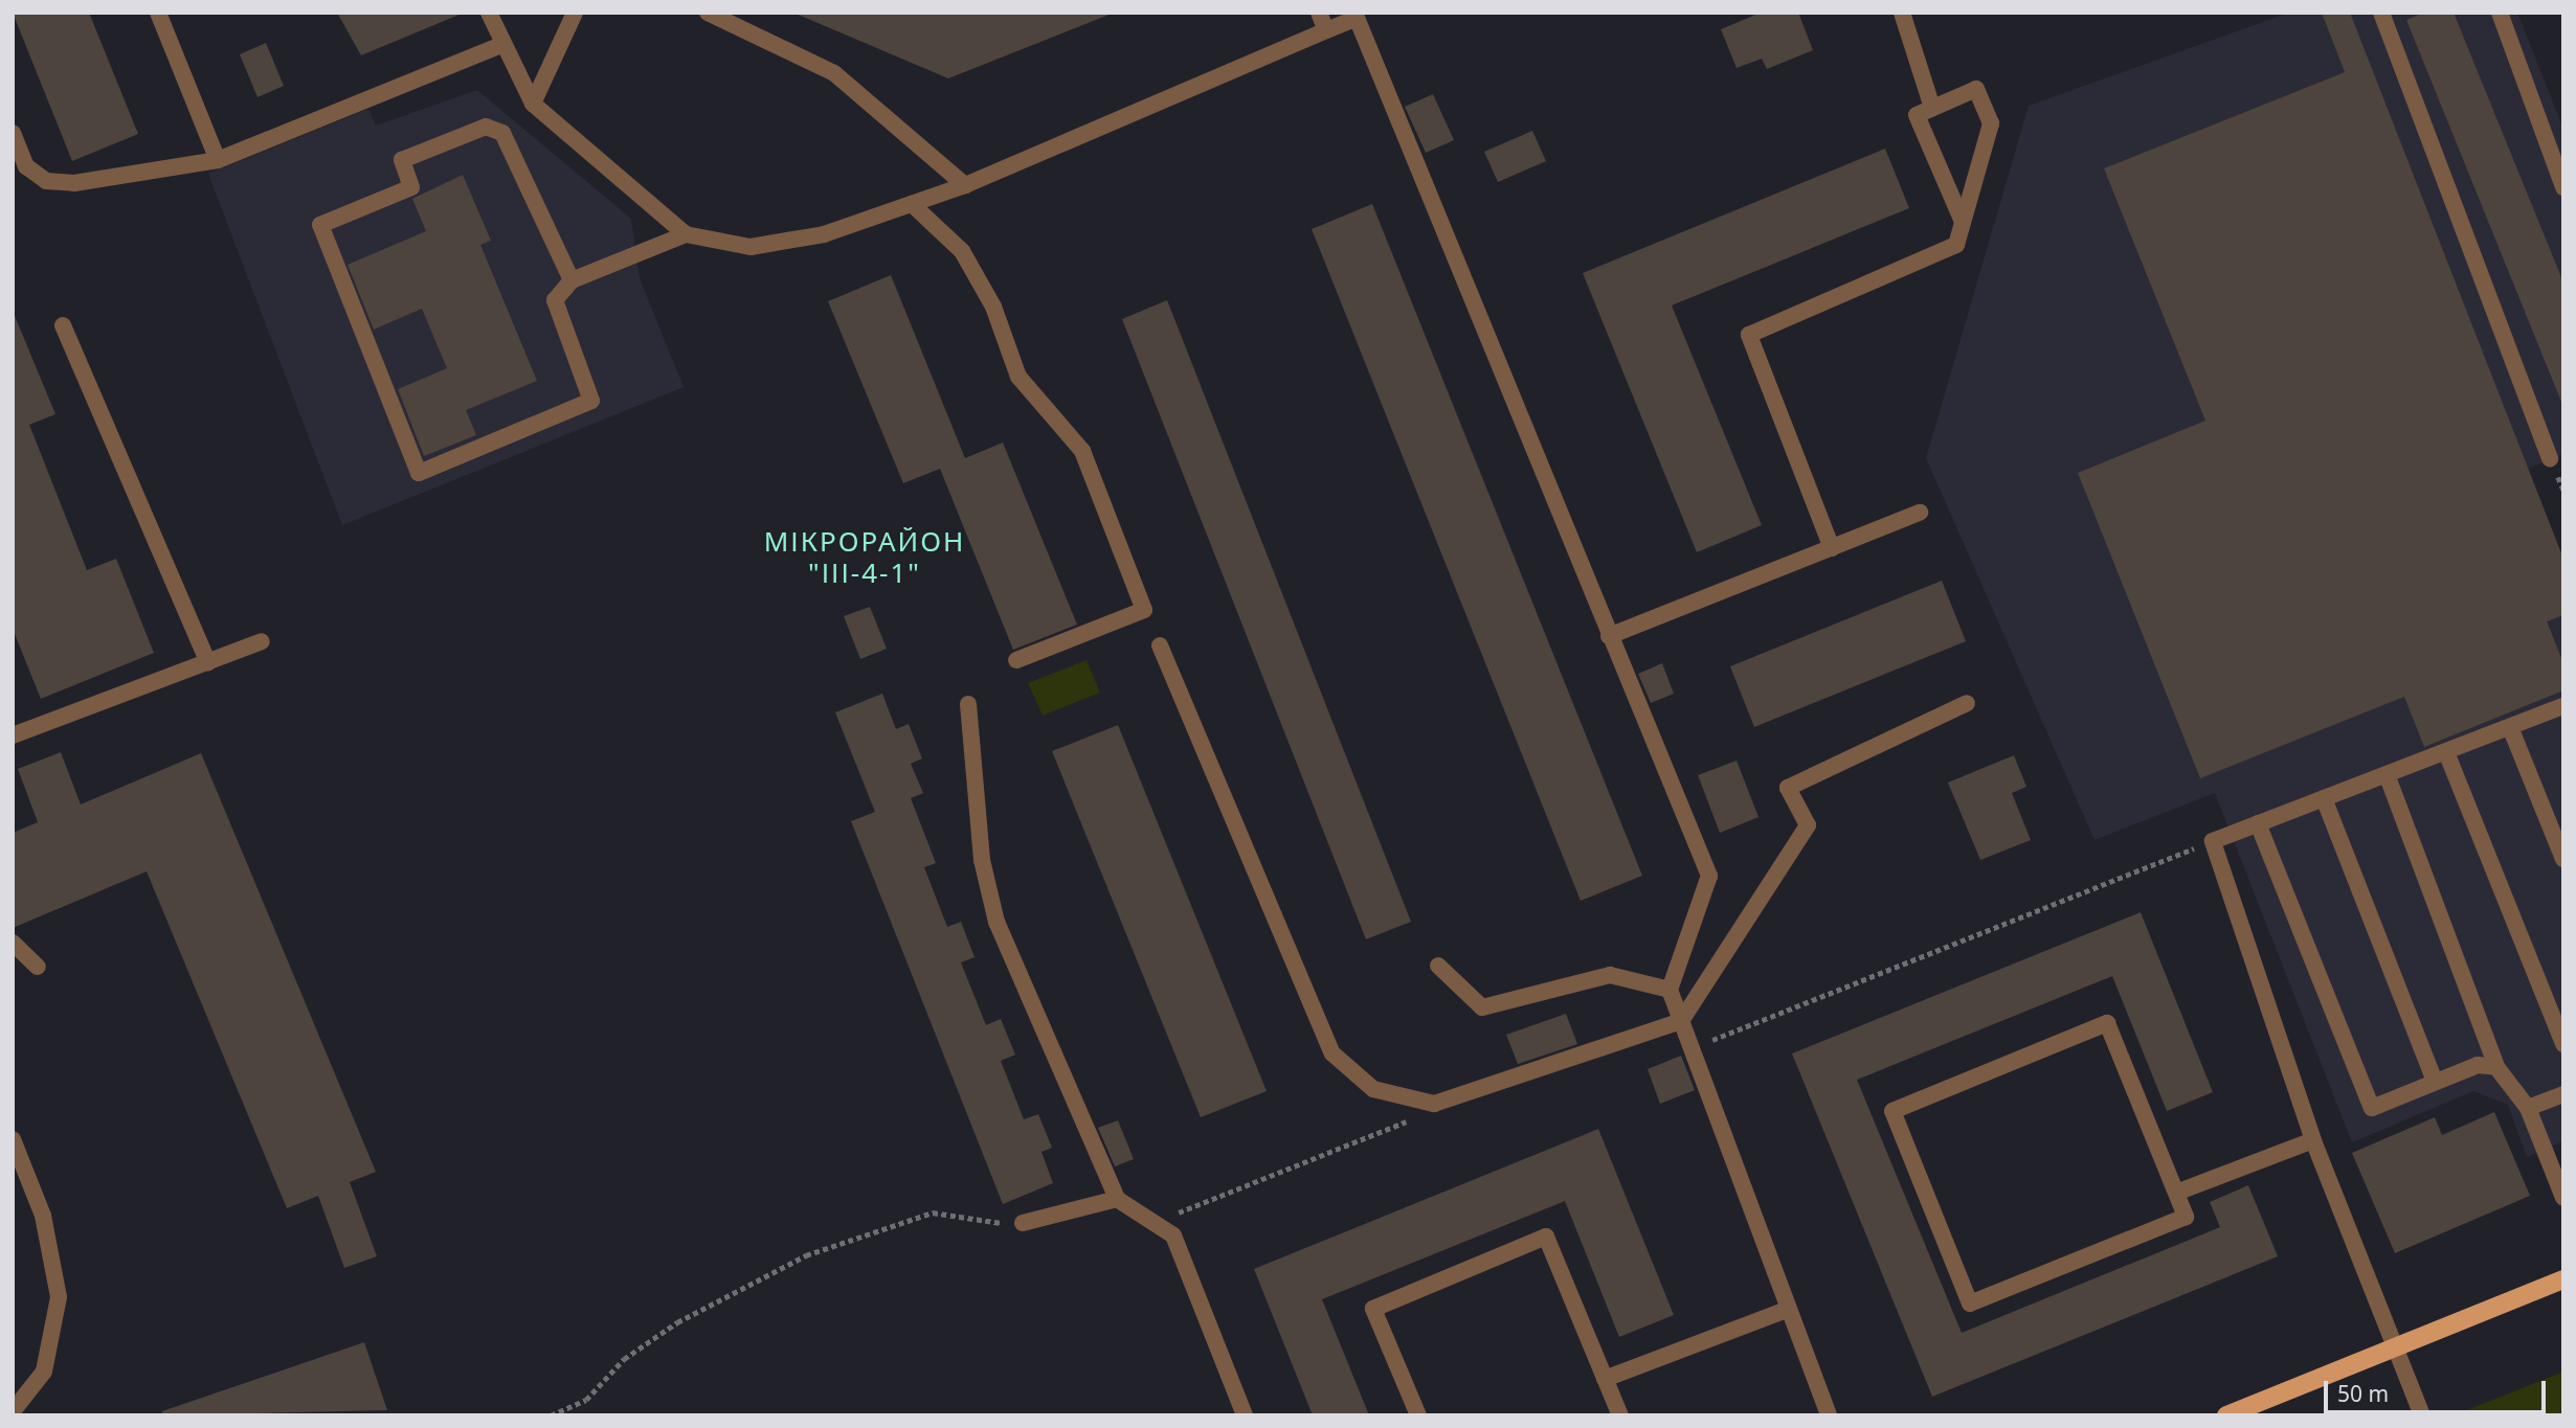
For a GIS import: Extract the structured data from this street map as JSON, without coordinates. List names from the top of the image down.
{
  "districts": ["МІКРОРАЙОН \"ІІІ-4-1\""],
  "scale_bar": "50 m"
}
